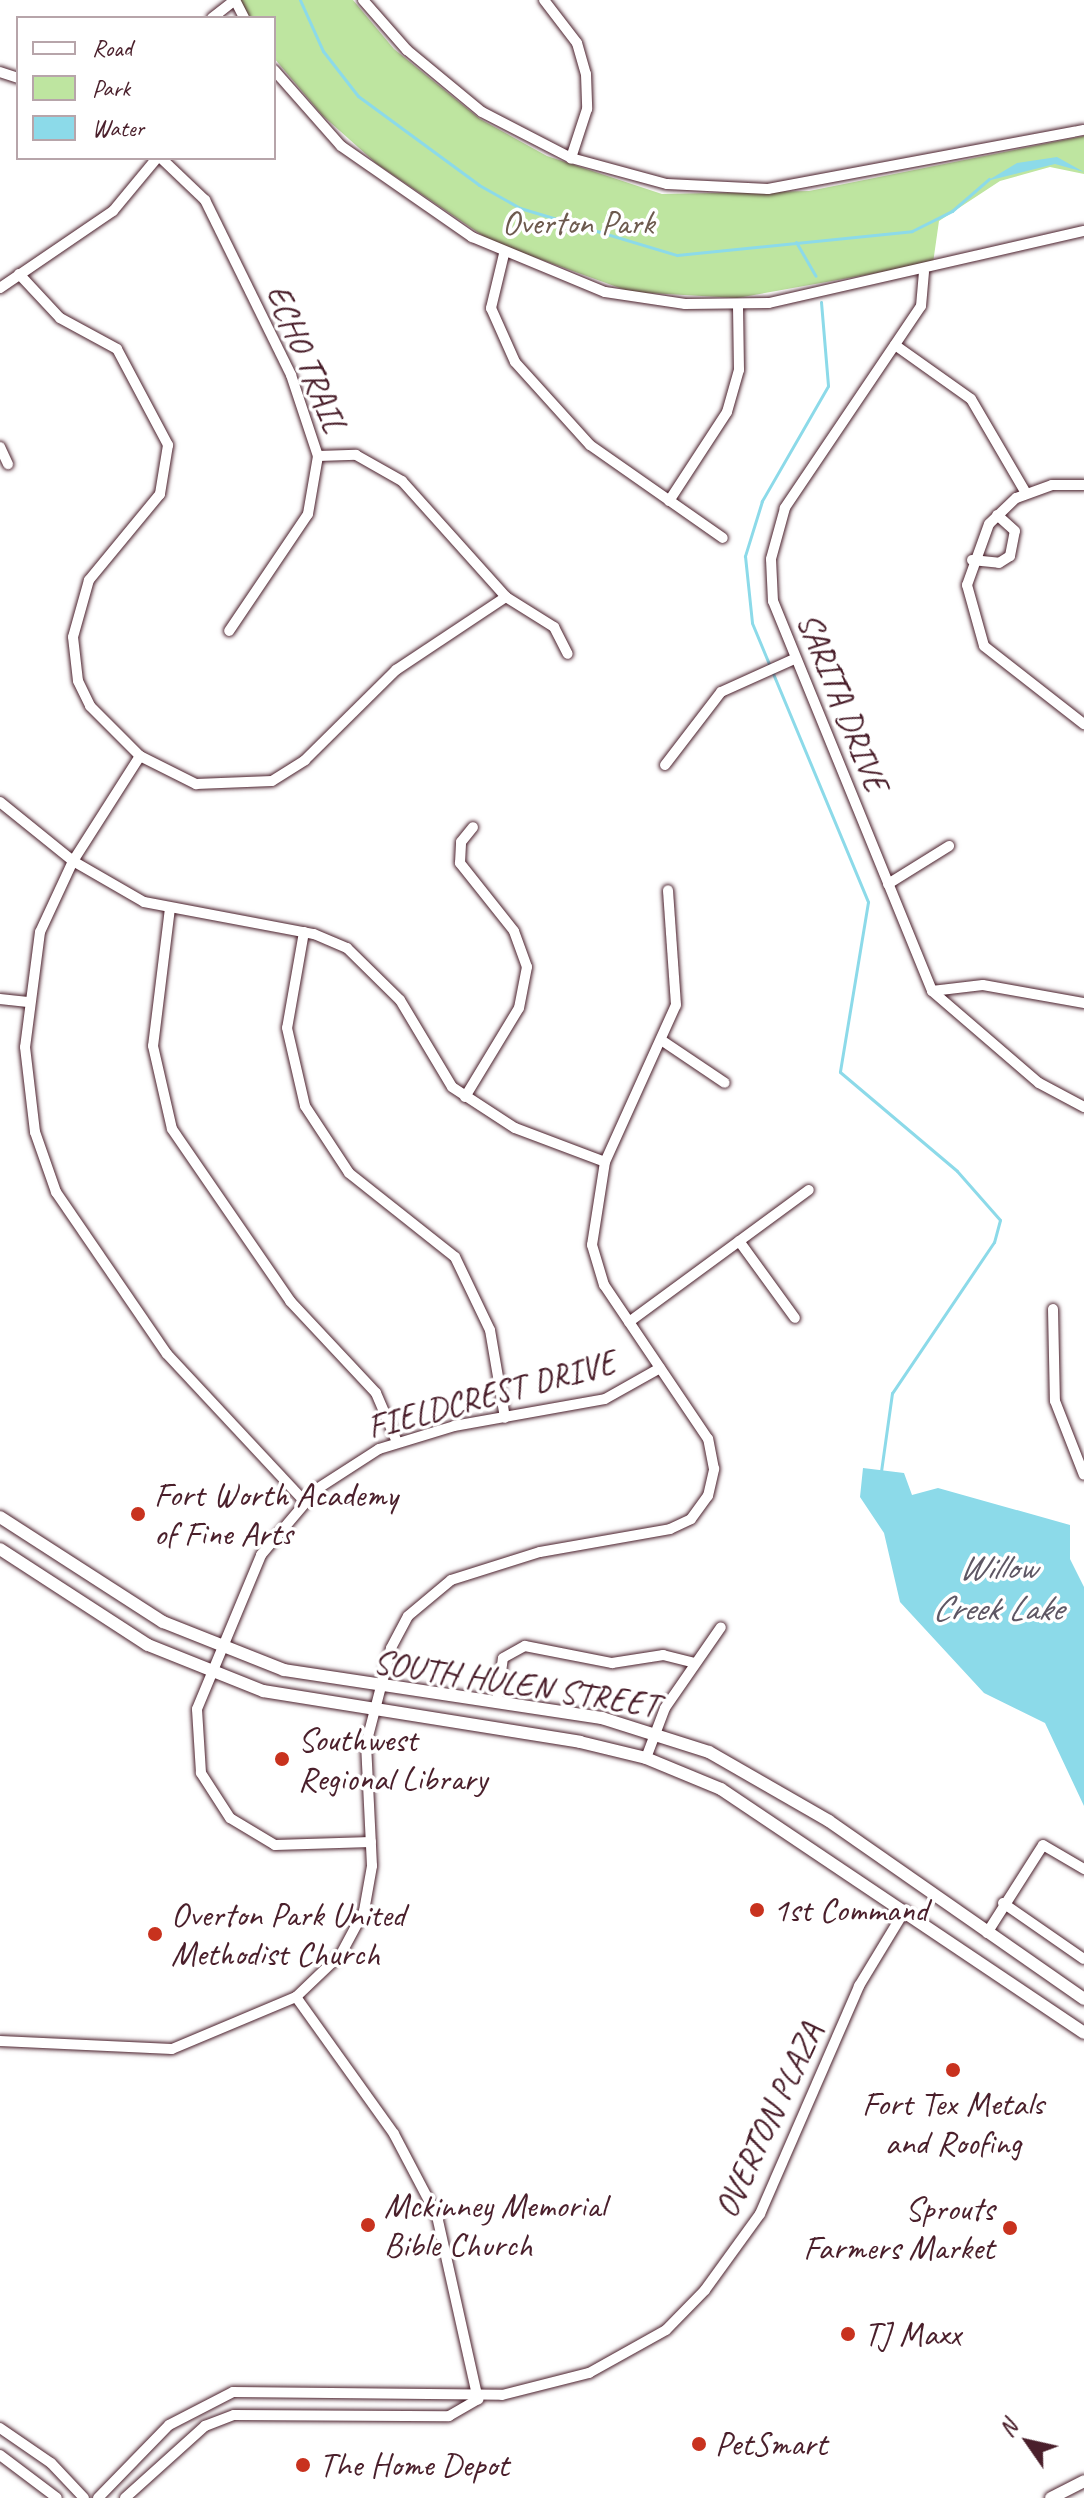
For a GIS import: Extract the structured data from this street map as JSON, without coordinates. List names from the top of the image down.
{
  "streets": {
    "main road": ["SOUTH HULEN STREET"],
    "street": [
      "ECHO TRAIL",
      "SARITA DRIVE",
      "FIELDCREST DRIVE",
      "OVERTON PLAZA"
    ]
  },
  "crossings": [
    ["FIELDCREST DRIVE", "SOUTH HULEN STREET"],
    ["SOUTH HULEN STREET", "OVERTON PLAZA"]
  ],
  "water": ["Willow Creek Lake"],
  "parks": ["Overton Park"],
  "places": [
    "Fort Worth Academy of Fine Arts",
    "Southwest Regional Library",
    "1st Command",
    "Overton Park United Methodist Church",
    "Fort Tex Metals and Roofing",
    "Mckinney Memorial Bible Church",
    "Sprouts Farmers Market",
    "TJ Maxx",
    "PetSmart",
    "The Home Depot"
  ],
  "legend": ["Road", "Park", "Water"],
  "north": "top left"
}
